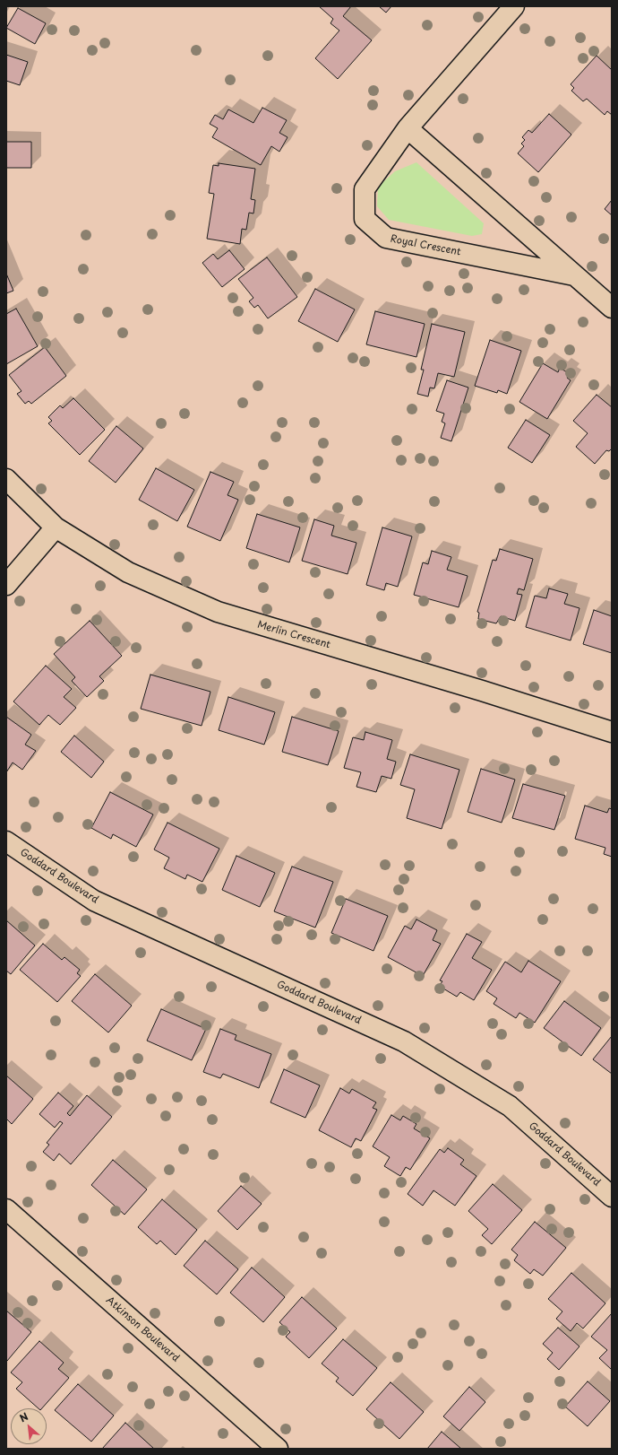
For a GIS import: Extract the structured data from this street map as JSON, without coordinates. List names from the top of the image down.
{
  "streets": {
    "street": [
      "Royal Crescent",
      "Merlin Crescent",
      "Goddard Boulevard",
      "Atkinson Boulevard"
    ]
  },
  "north": "top left"
}
